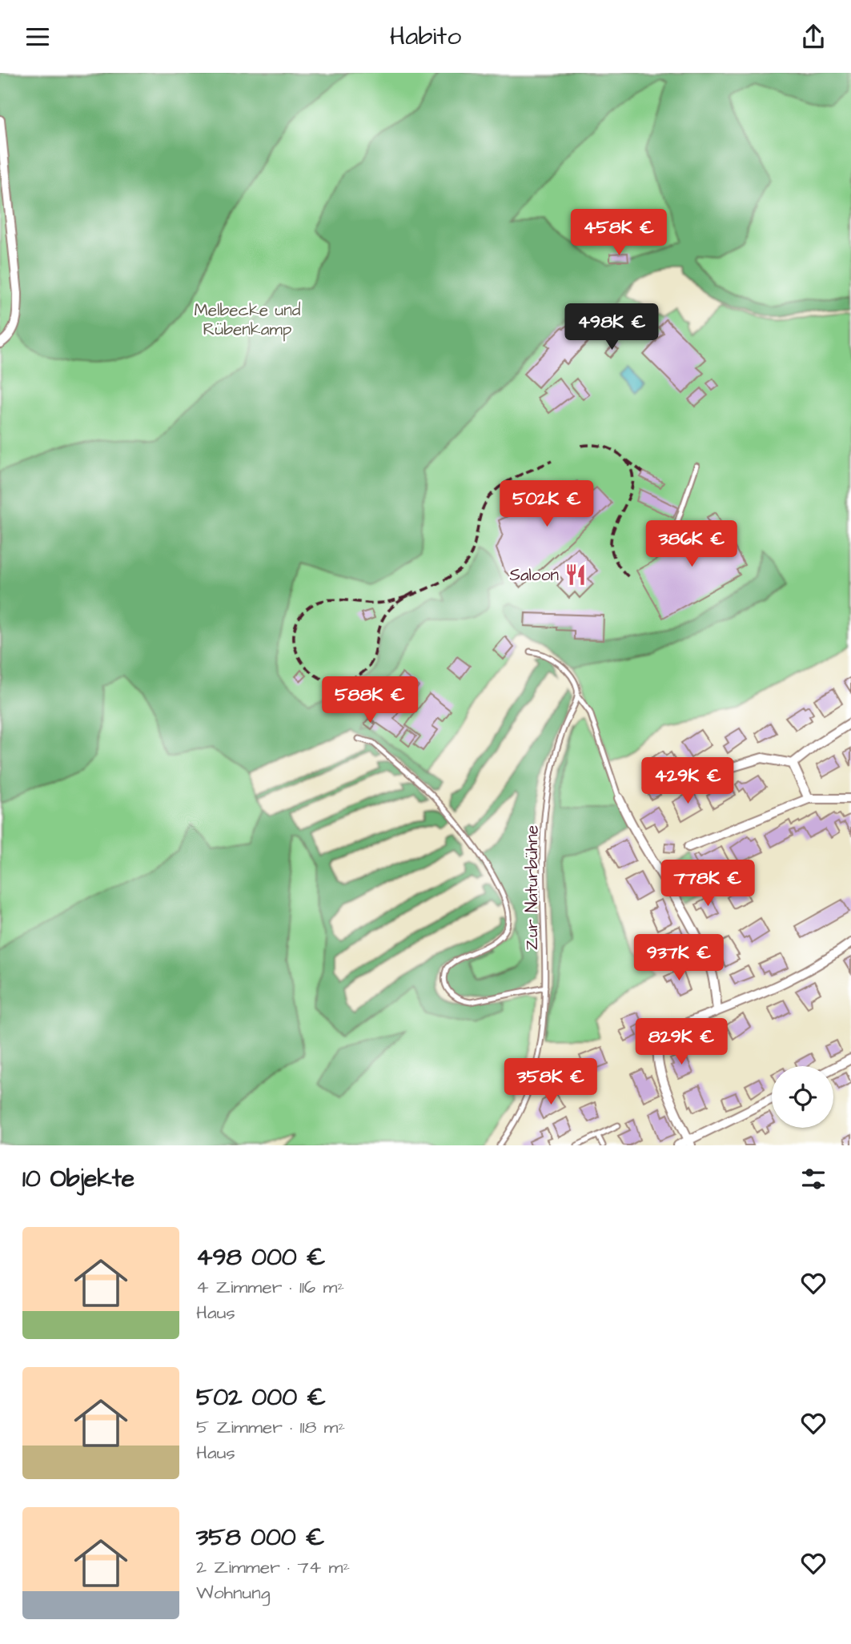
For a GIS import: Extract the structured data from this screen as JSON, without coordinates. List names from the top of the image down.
{
  "streets": {
    "lane": ["Zur Naturbühne"]
  },
  "parks": ["Melbecke und Rübenkamp"],
  "places": {
    "restaurant": ["Saloon"]
  },
  "page": {
    "header": "Habito",
    "price": [
      "458K €",
      "498K €",
      "502K €",
      "386K €",
      "588K €",
      "429K €",
      "778K €",
      "937K €",
      "829K €",
      "358K €"
    ],
    "heading": "10 Objekte",
    "list": [
      {
        "name": "498 000 €",
        "note": "4 Zimmer · 116 m² · Haus"
      },
      {
        "name": "502 000 €",
        "note": "5 Zimmer · 118 m² · Haus"
      },
      {
        "name": "358 000 €",
        "note": "2 Zimmer · 74 m² · Wohnung"
      }
    ]
  }
}
